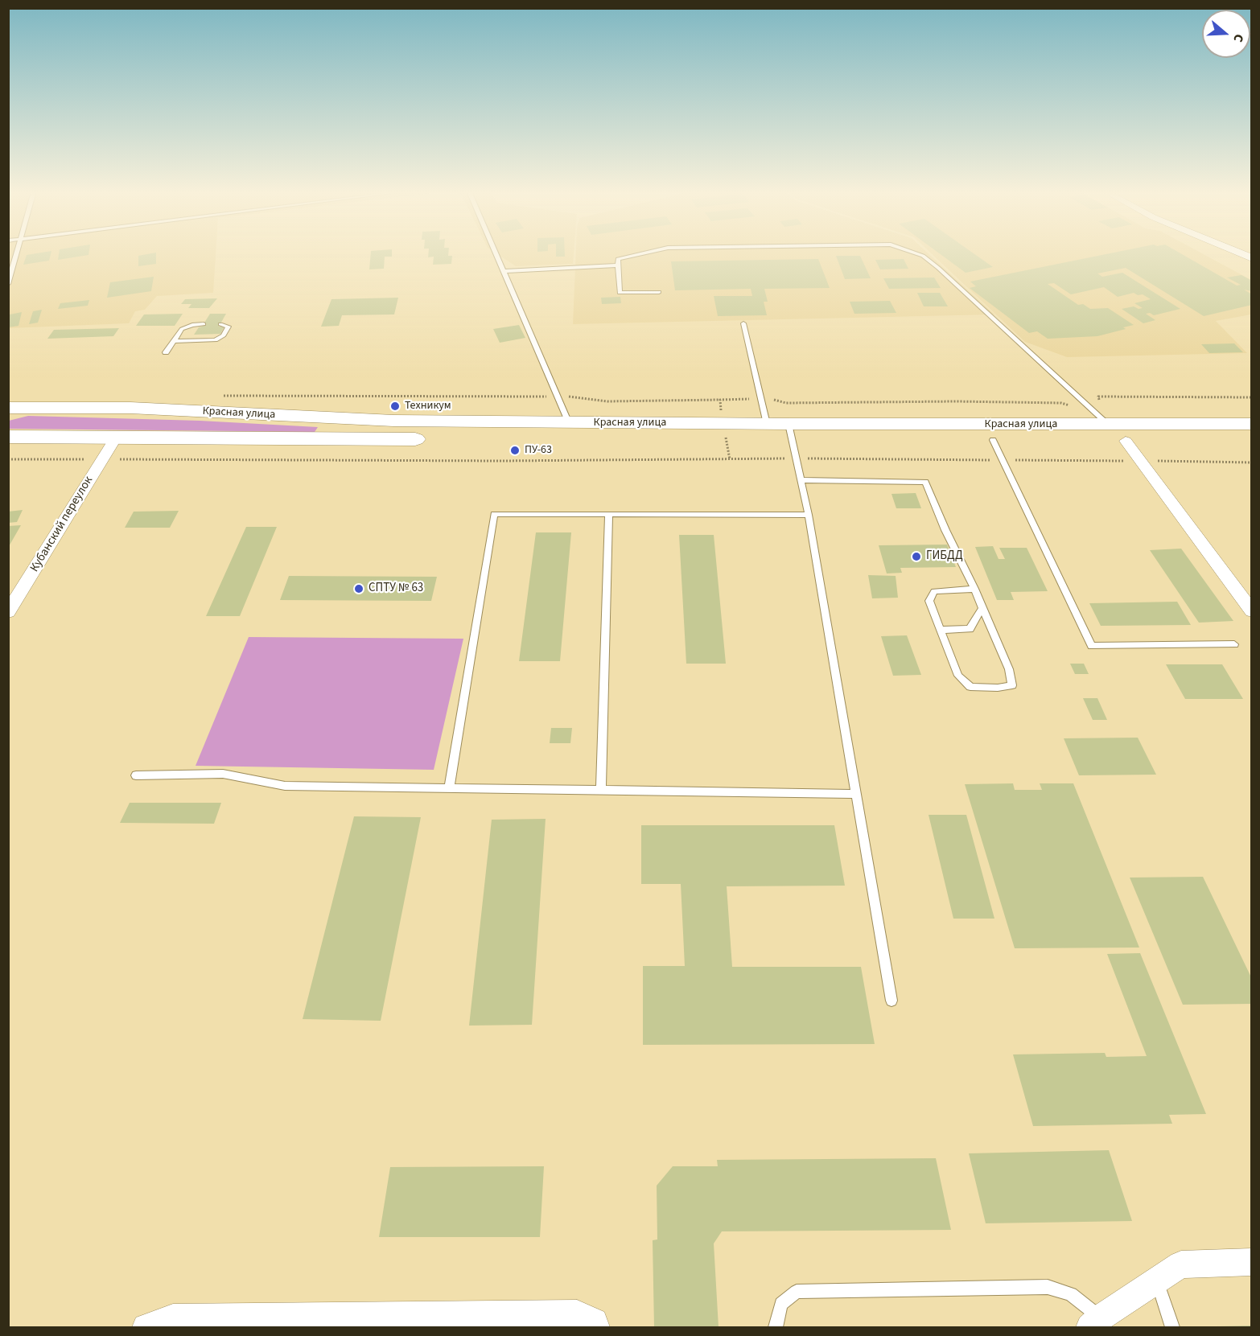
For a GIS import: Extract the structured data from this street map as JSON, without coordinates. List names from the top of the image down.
{
  "streets": {
    "main road": ["Красная улица"],
    "street": ["Кубанский переулок"]
  },
  "crossings": [
    ["Красная улица", "Кубанский переулок"]
  ],
  "places": [
    "Техникум",
    "ПУ-63",
    "ГИБДД",
    "СПТУ № 63"
  ],
  "north": "right"
}
